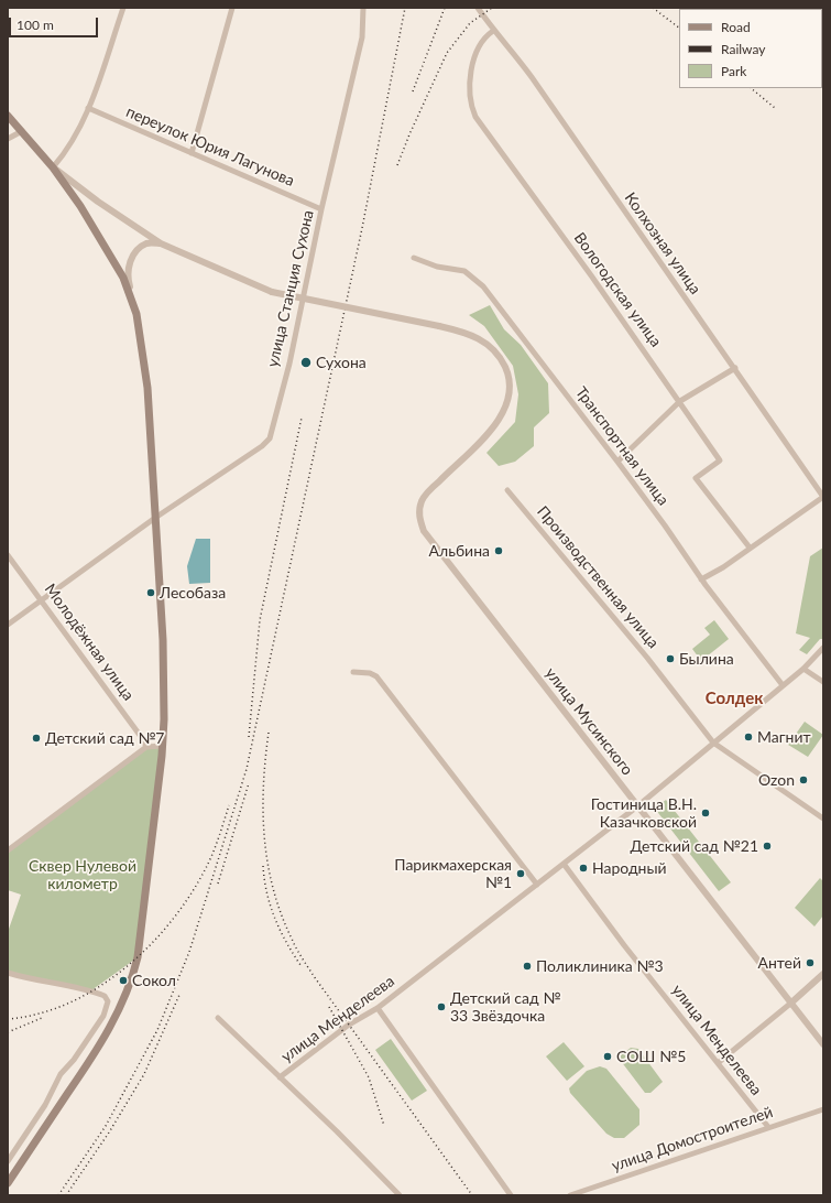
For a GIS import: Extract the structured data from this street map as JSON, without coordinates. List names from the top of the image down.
{
  "streets": {
    "street": [
      "переулок Юрия Лагунова",
      "Колхозная улица",
      "улица Станция Сухона",
      "Вологодская улица",
      "Транспортная улица",
      "Производственная улица",
      "Молодёжная улица",
      "улица Мусинского",
      "улица Менделеева",
      "улица Домостроителей"
    ]
  },
  "crossings": [
    ["переулок Юрия Лагунова", "улица Станция Сухона"],
    ["Колхозная улица", "Вологодская улица"],
    ["улица Станция Сухона", "Молодёжная улица"],
    ["Транспортная улица", "улица Менделеева"],
    ["Производственная улица", "улица Менделеева"],
    ["улица Мусинского", "улица Менделеева"],
    ["улица Менделеева", "улица Домостроителей"]
  ],
  "districts": ["Солдек"],
  "parks": ["Сквер Нулевой километр"],
  "places": [
    "Сухона",
    "Альбина",
    "Лесобаза",
    "Былина",
    "Магнит",
    "Детский сад №7",
    "Ozon",
    "Гостиница В.Н. Казачковской",
    "Детский сад №21",
    "Народный",
    "Парикмахерская №1",
    "Антей",
    "Поликлиника №3",
    "Сокол",
    "Детский сад № 33 Звёздочка",
    "СОШ №5"
  ],
  "legend": ["Road", "Railway", "Park"],
  "scale_bar": "100 m"
}
